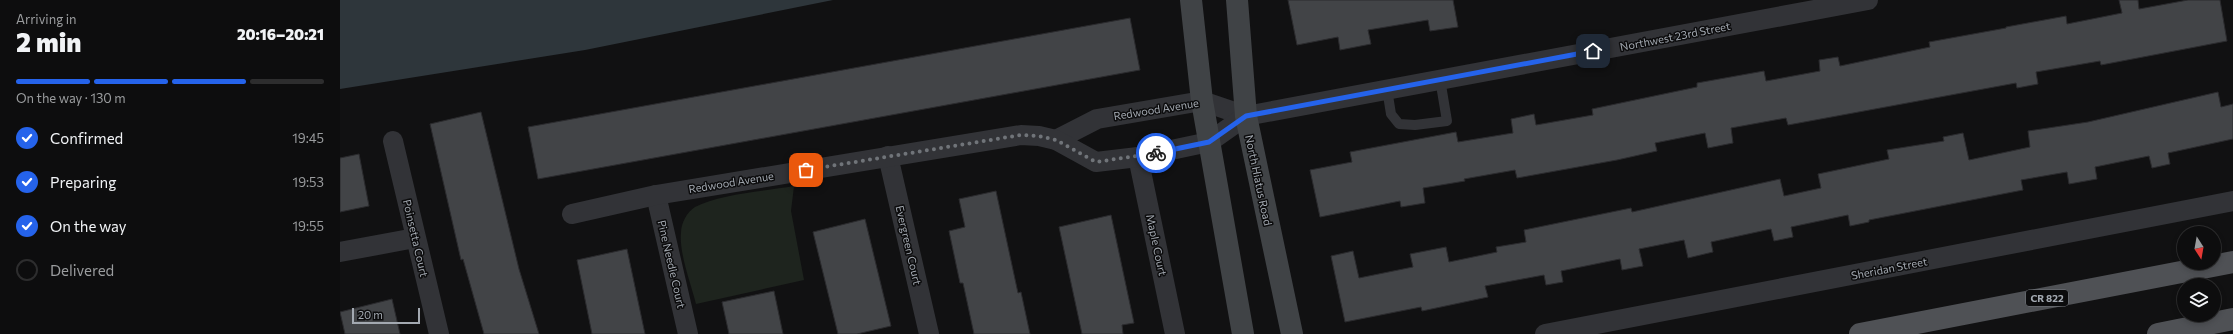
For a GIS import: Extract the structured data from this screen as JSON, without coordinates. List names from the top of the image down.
{
  "streets": {
    "main road": ["North Hiatus Road", "CR 822"],
    "street": [
      "Northwest 23rd Street",
      "Redwood Avenue",
      "Poinsetta Court",
      "Evergreen Court",
      "Maple Court",
      "Pine Needle Court",
      "Sheridan Street"
    ]
  },
  "crossings": [
    ["Northwest 23rd Street", "Redwood Avenue"],
    ["Northwest 23rd Street", "North Hiatus Road"],
    ["Redwood Avenue", "North Hiatus Road"],
    ["Redwood Avenue", "Evergreen Court"],
    ["Redwood Avenue", "Maple Court"],
    ["Redwood Avenue", "Pine Needle Court"]
  ],
  "scale_bar": "20 m",
  "north": "bottom",
  "page": {
    "heading": ["2 min", "Arriving in", "20:16–20:21"],
    "bar": "On the way · 130 m",
    "list": [
      ["Confirmed", "19:45"],
      ["Preparing", "19:53"],
      ["On the way", "19:55"],
      "Delivered"
    ],
    "scale": "20 m"
  }
}
